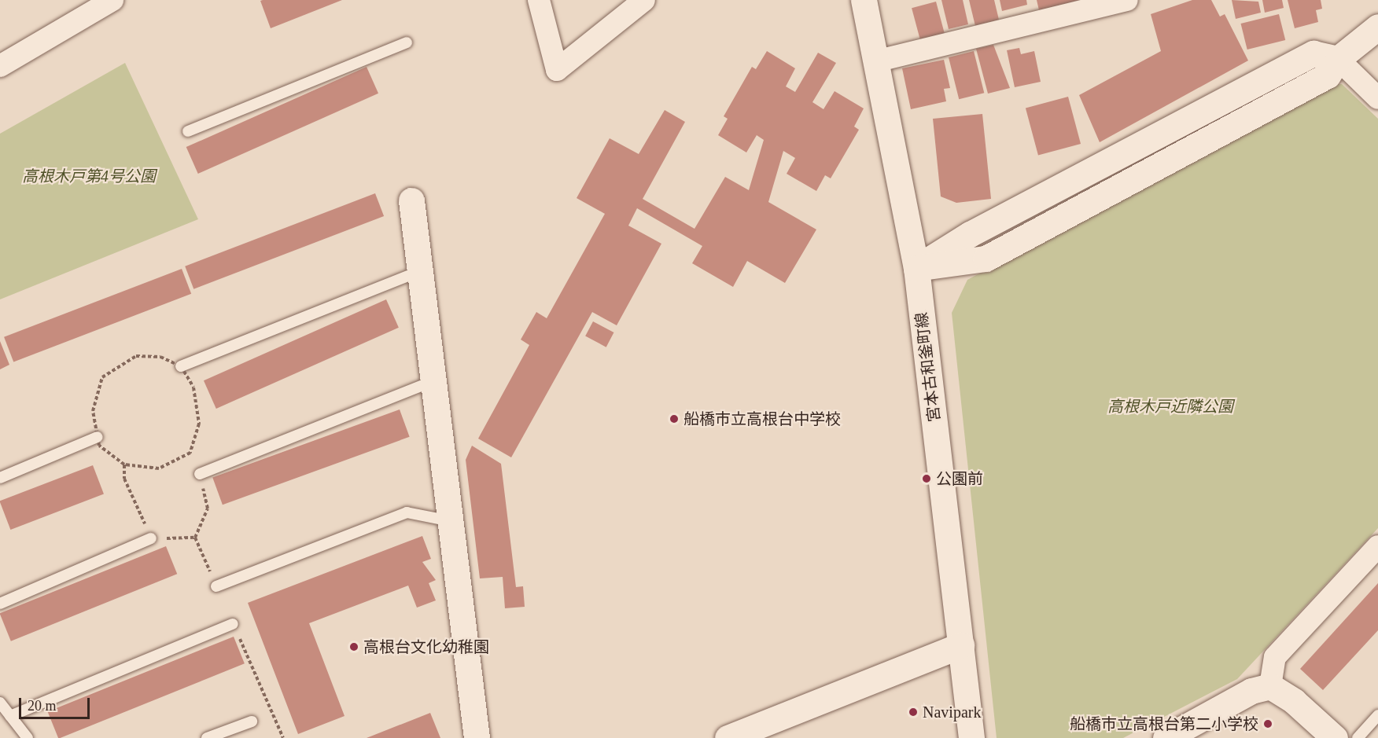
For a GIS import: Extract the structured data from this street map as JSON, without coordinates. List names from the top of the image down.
{
  "streets": {
    "street": ["宮本古和釜町線"]
  },
  "parks": ["高根木戸第4号公園", "高根木戸近隣公園"],
  "places": [
    "船橋市立高根台中学校",
    "公園前",
    "高根台文化幼稚園",
    "Navipark",
    "船橋市立高根台第二小学校"
  ],
  "scale_bar": "20 m"
}
